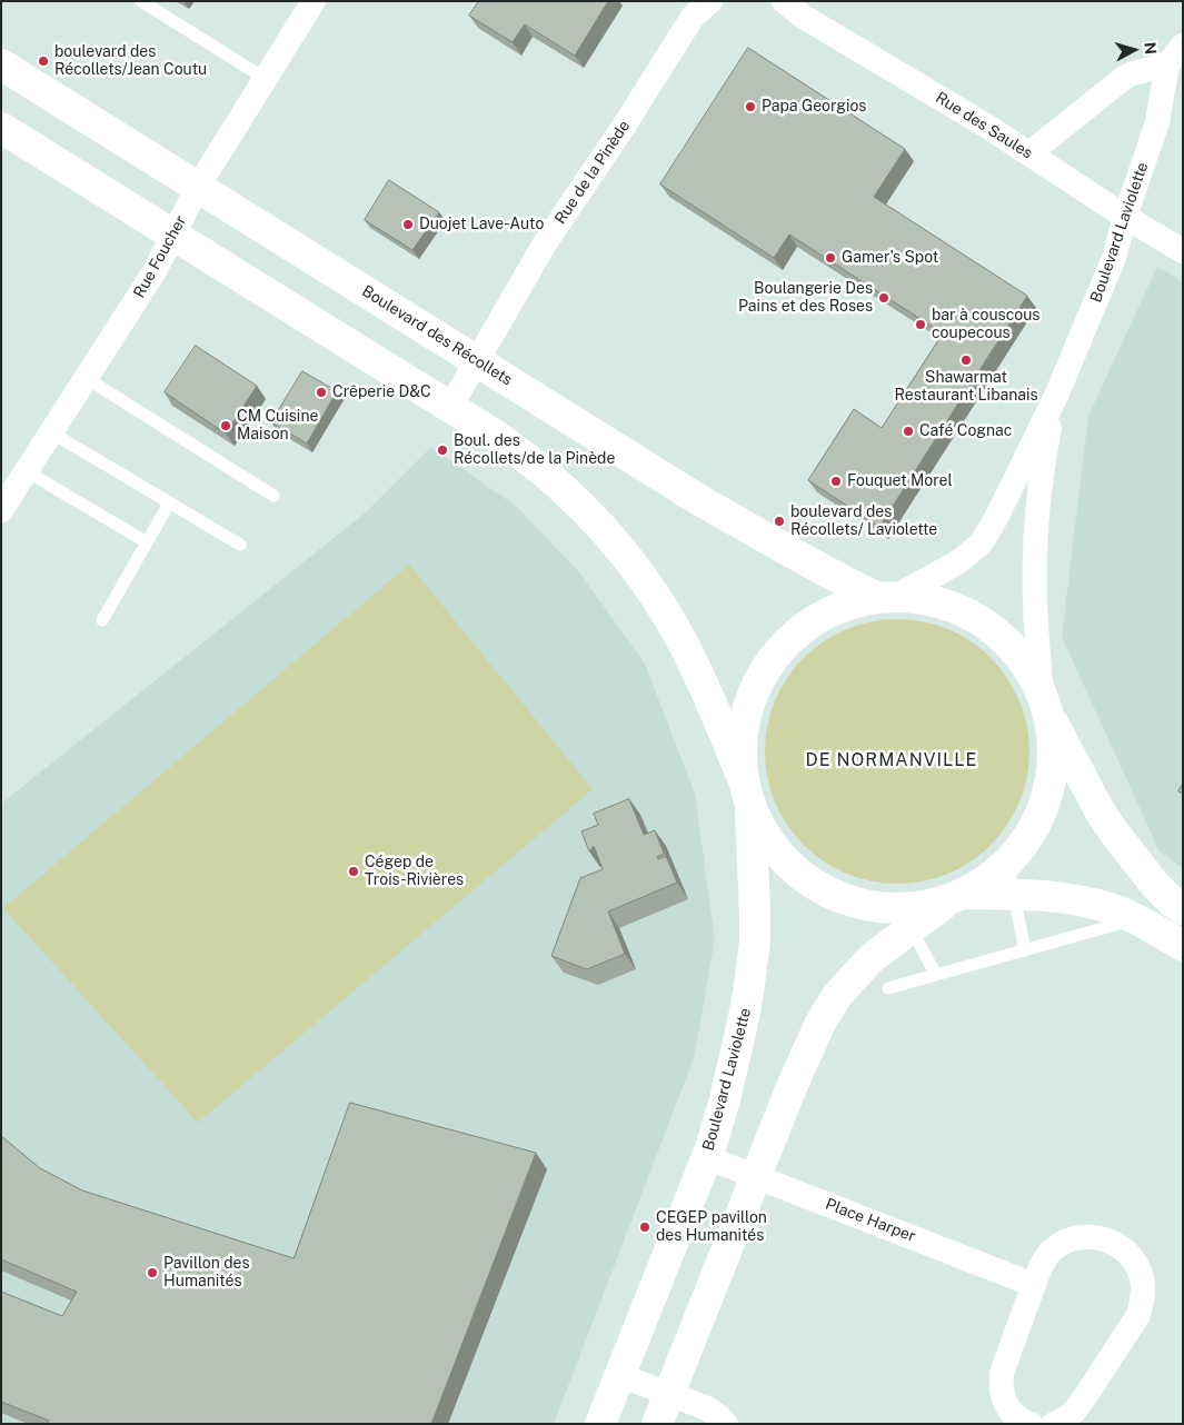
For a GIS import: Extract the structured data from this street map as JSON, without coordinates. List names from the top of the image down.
{
  "streets": {
    "main road": ["Boulevard Laviolette", "Boulevard des Récollets"],
    "street": [
      "Rue des Saules",
      "Rue de la Pinède",
      "Rue Foucher",
      "Place Harper"
    ]
  },
  "crossings": [
    ["Rue des Saules", "Boulevard Laviolette"],
    ["Rue de la Pinède", "Boulevard des Récollets"],
    ["Boulevard Laviolette", "Boulevard des Récollets"],
    ["Boulevard Laviolette", "Place Harper"],
    ["Rue Foucher", "Boulevard des Récollets"]
  ],
  "districts": ["DE NORMANVILLE"],
  "places": [
    "boulevard des Récollets/Jean Coutu",
    "Papa Georgios",
    "Duojet Lave-Auto",
    "Gamer's Spot",
    "Boulangerie Des Pains et des Roses",
    "bar à couscous coupecous",
    "Shawarmat Restaurant Libanais",
    "Crêperie D&C",
    "CM Cuisine Maison",
    "Café Cognac",
    "Boul. des Récollets/de la Pinède",
    "Fouquet Morel",
    "boulevard des Récollets/ Laviolette",
    "Cégep de Trois-Rivières",
    "CEGEP pavillon des Humanités",
    "Pavillon des Humanités"
  ],
  "north": "right"
}
